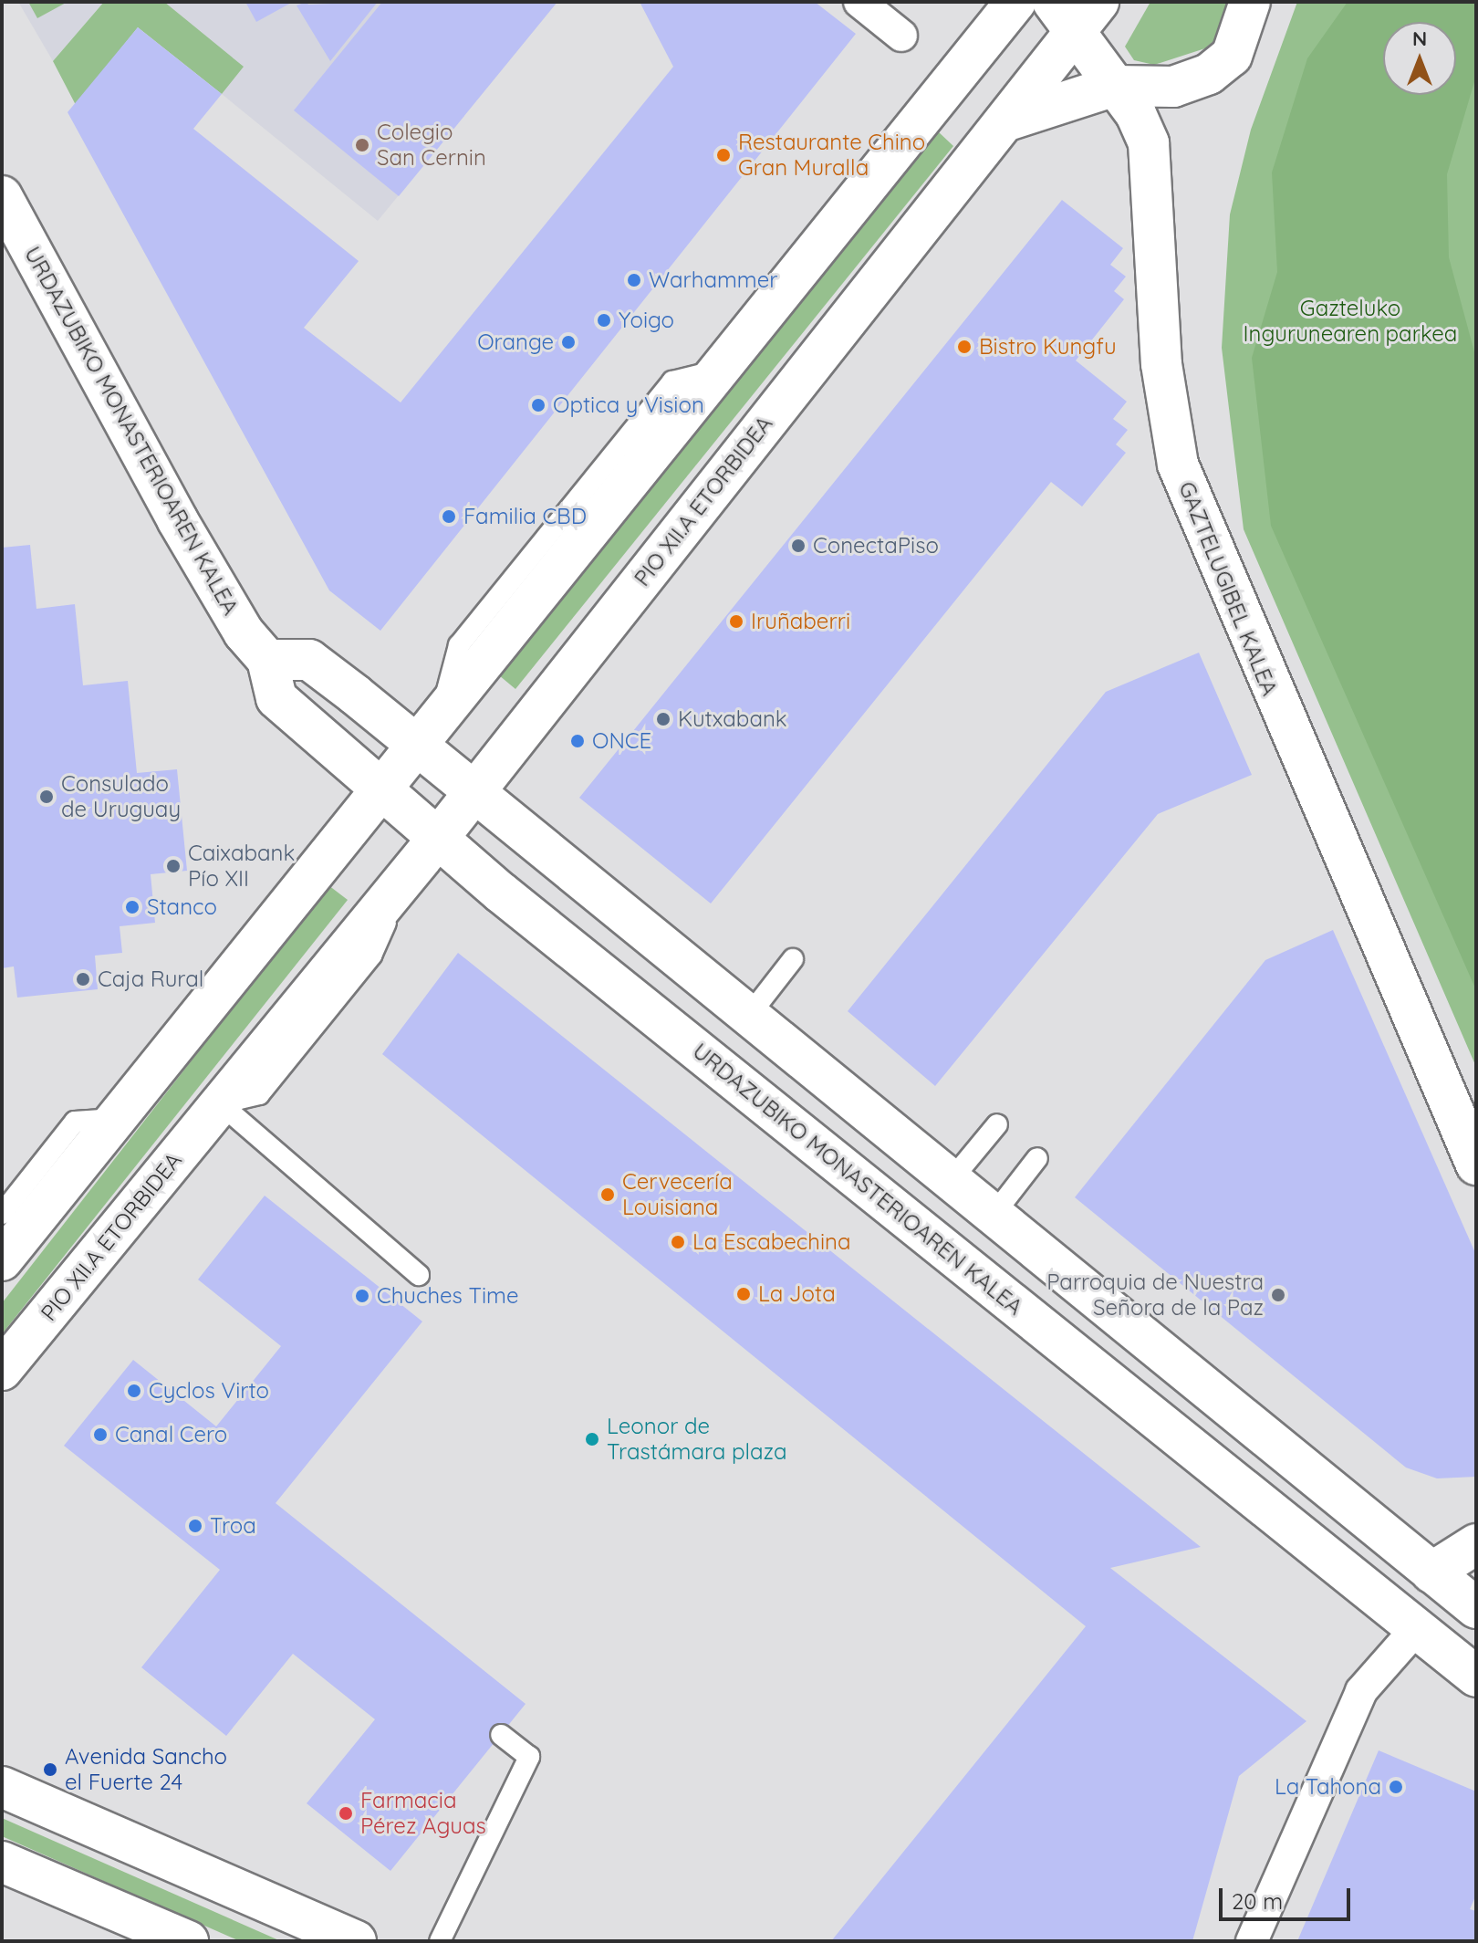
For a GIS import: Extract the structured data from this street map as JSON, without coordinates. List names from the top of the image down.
{
  "streets": {
    "street": ["URDAZUBIKO MONASTERIOAREN KALEA", "PIO XII.A ETORBIDEA", "GAZTELUGIBEL KALEA"]
  },
  "crossings": [
    ["URDAZUBIKO MONASTERIOAREN KALEA", "PIO XII.A ETORBIDEA"],
    ["PIO XII.A ETORBIDEA", "GAZTELUGIBEL KALEA"]
  ],
  "parks": ["Gazteluko Ingurunearen parkea"],
  "places": [
    "Colegio San Cernin",
    "Restaurante Chino Gran Muralla",
    "Warhammer",
    "Yoigo",
    "Orange",
    "Bistro Kungfu",
    "Optica y Vision",
    "Familia CBD",
    "ConectaPiso",
    "Iruñaberri",
    "Kutxabank",
    "ONCE",
    "Consulado de Uruguay",
    "Caixabank Pío XII",
    "Stanco",
    "Caja Rural",
    "Cervecería Louisiana",
    "La Escabechina",
    "La Jota",
    "Parroquia de Nuestra Señora de la Paz",
    "Chuches Time",
    "Cyclos Virto",
    "Canal Cero",
    "Leonor de Trastámara plaza",
    "Troa",
    "Avenida Sancho el Fuerte 24",
    "La Tahona",
    "Farmacia Pérez Aguas"
  ],
  "scale_bar": "20 m",
  "north": "top"
}
